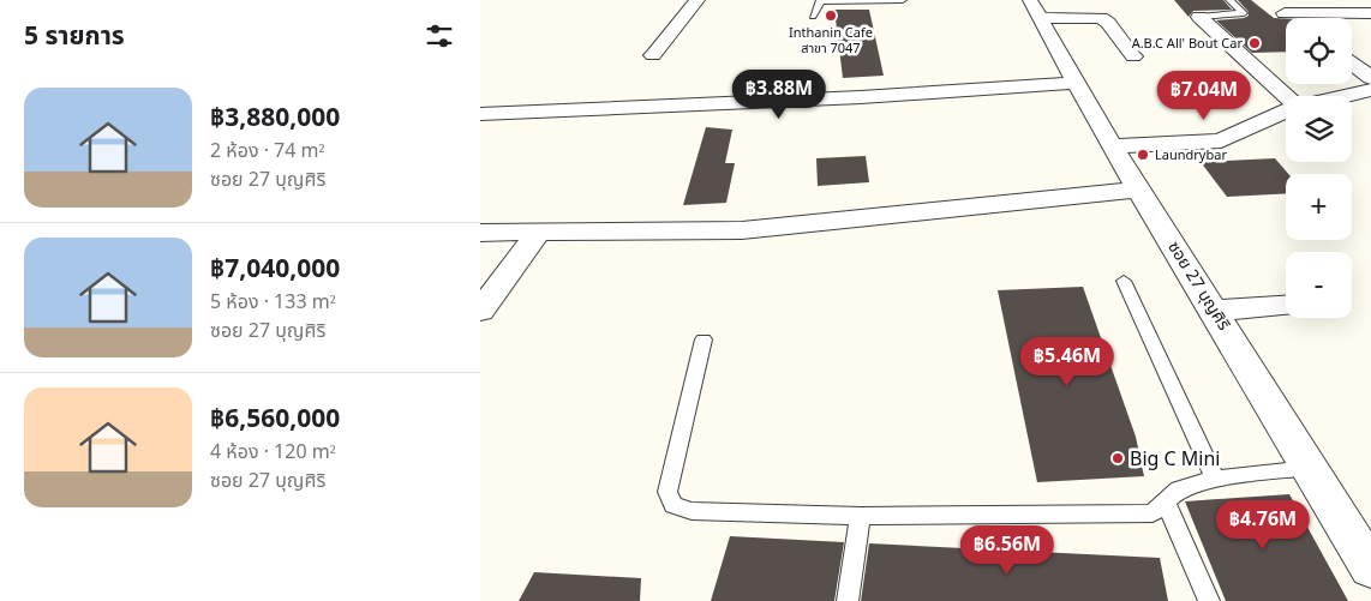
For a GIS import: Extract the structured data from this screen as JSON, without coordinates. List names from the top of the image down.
{
  "streets": {
    "street": ["ซอย 27 บุญศิริ"]
  },
  "places": [
    "Inthanin Cafe สาขา 7047",
    "A.B.C All' Bout Car",
    "Laundrybar",
    "Big C Mini"
  ],
  "page": {
    "heading": "5 รายการ",
    "map_buttons": ["+", "−"],
    "price": [
      "฿3.88M",
      "฿7.04M",
      "฿5.46M",
      "฿4.76M",
      "฿6.56M"
    ],
    "list": [
      {
        "name": "฿3,880,000",
        "note": "2 ห้อง · 74 m² · ซอย 27 บุญศิริ"
      },
      {
        "name": "฿7,040,000",
        "note": "5 ห้อง · 133 m² · ซอย 27 บุญศิริ"
      },
      {
        "name": "฿6,560,000",
        "note": "4 ห้อง · 120 m² · ซอย 27 บุญศิริ"
      }
    ]
  }
}
